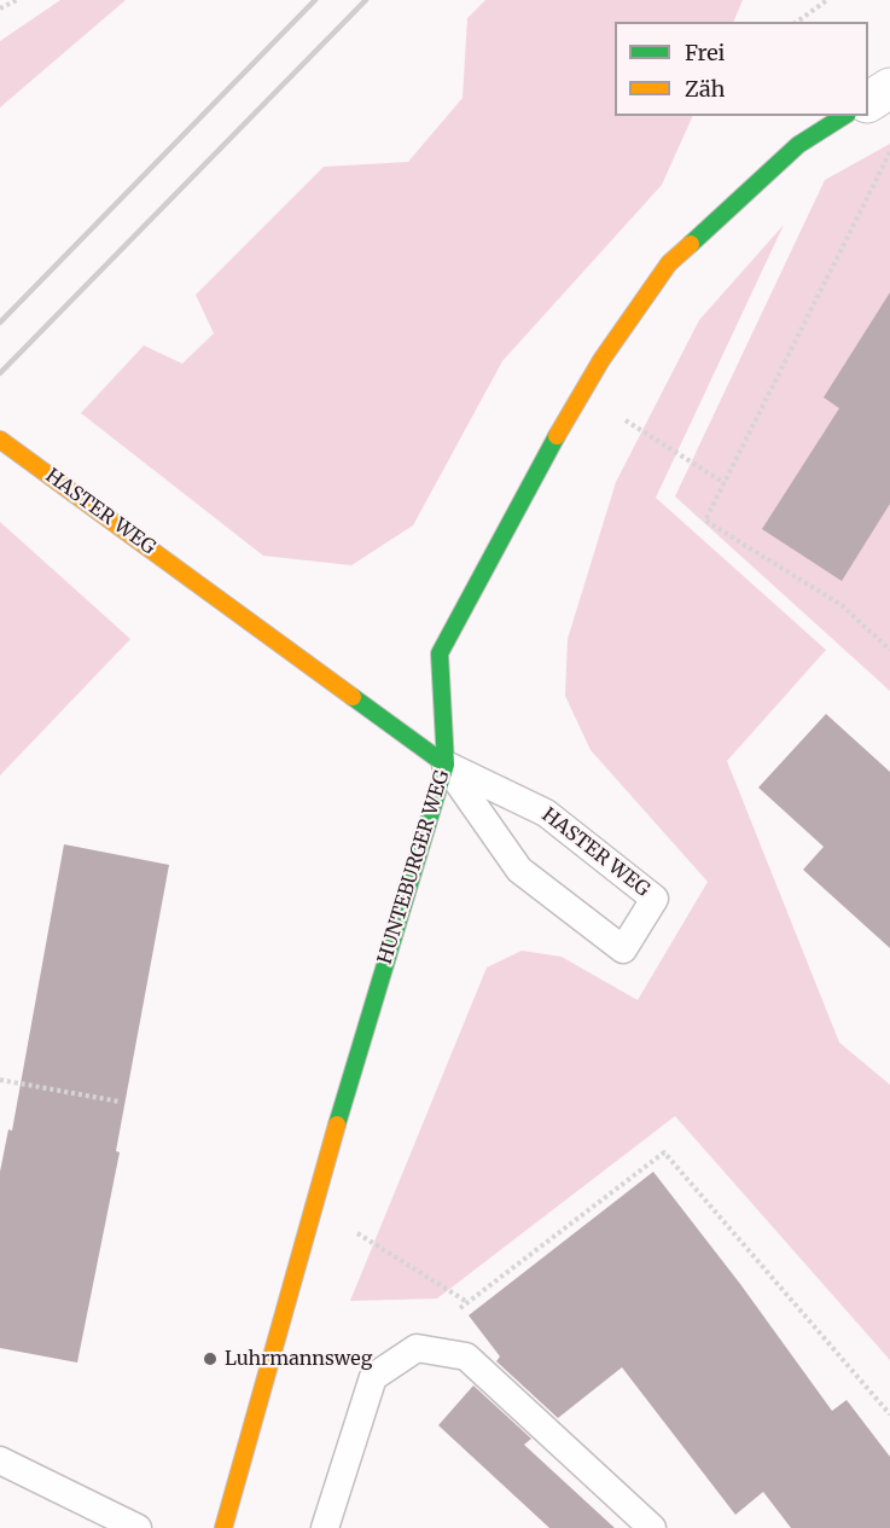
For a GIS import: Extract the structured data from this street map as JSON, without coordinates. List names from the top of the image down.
{
  "streets": {
    "street": ["HASTER WEG", "HUNTEBURGER WEG"]
  },
  "crossings": [
    ["HASTER WEG", "HUNTEBURGER WEG"]
  ],
  "places": ["Luhrmannsweg"],
  "legend": ["Frei", "Zäh"]
}
